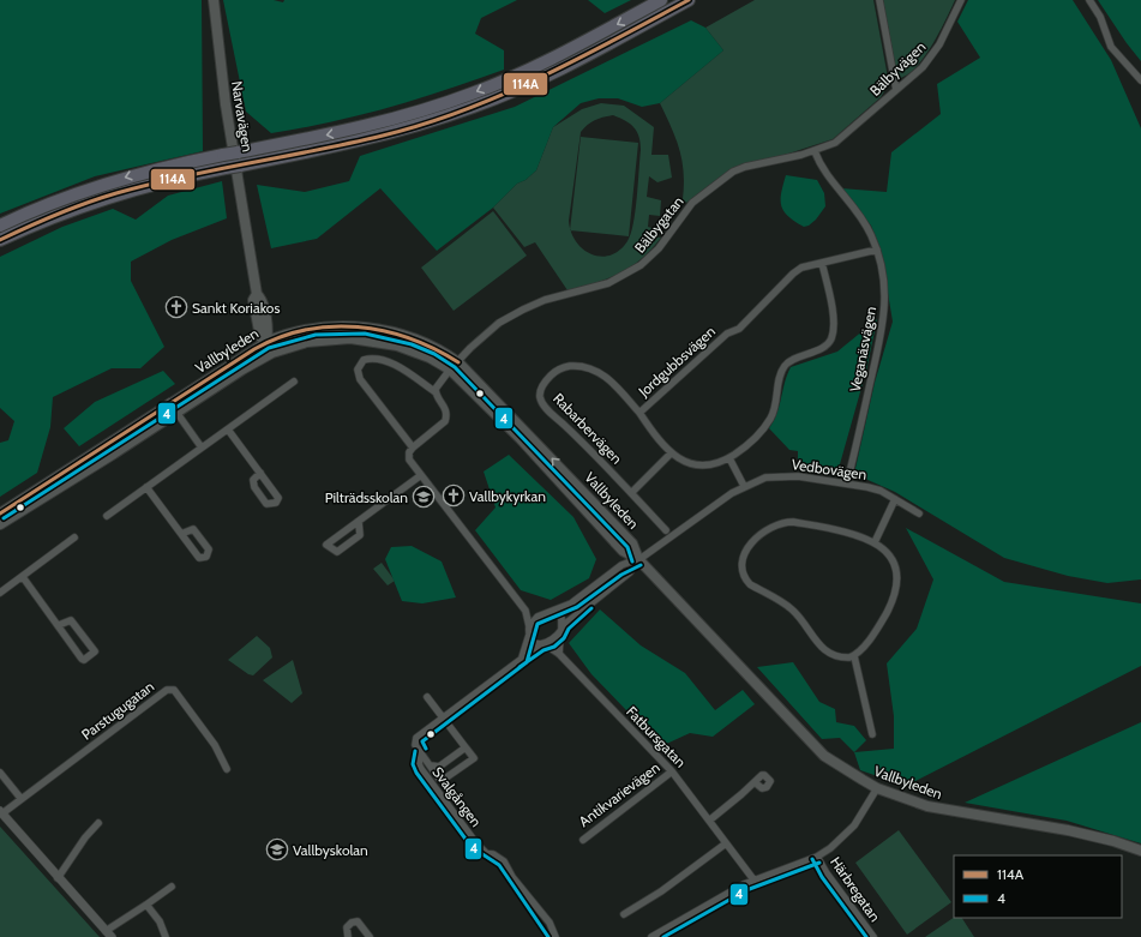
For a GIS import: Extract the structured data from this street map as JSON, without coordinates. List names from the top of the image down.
{
  "streets": {
    "main road": ["Narvavägen", "Vallbyleden"],
    "street": [
      "Bälbyvägen",
      "Bälbygatan",
      "Veganäsvägen",
      "Jordgubbsvägen",
      "Rabarbervägen",
      "Vedbovägen",
      "Parstugugatan",
      "Fatbursgatan",
      "Antikvarievägen",
      "Svalgången",
      "Härbregatan"
    ]
  },
  "crossings": [
    ["Bälbyvägen", "Bälbygatan"],
    ["Narvavägen", "Vallbyleden"],
    ["Bälbygatan", "Veganäsvägen"],
    ["Bälbygatan", "Vallbyleden"],
    ["Veganäsvägen", "Jordgubbsvägen"],
    ["Veganäsvägen", "Vedbovägen"],
    ["Vallbyleden", "Vedbovägen"],
    ["Jordgubbsvägen", "Rabarbervägen"],
    ["Fatbursgatan", "Antikvarievägen"]
  ],
  "places": {
    "church": ["Sankt Koriakos", "Vallbykyrkan"],
    "school or university": ["Pilträdsskolan", "Vallbyskolan"]
  },
  "lines": ["transit line 114A", "transit line 4"],
  "legend": ["114A", "4"]
}
